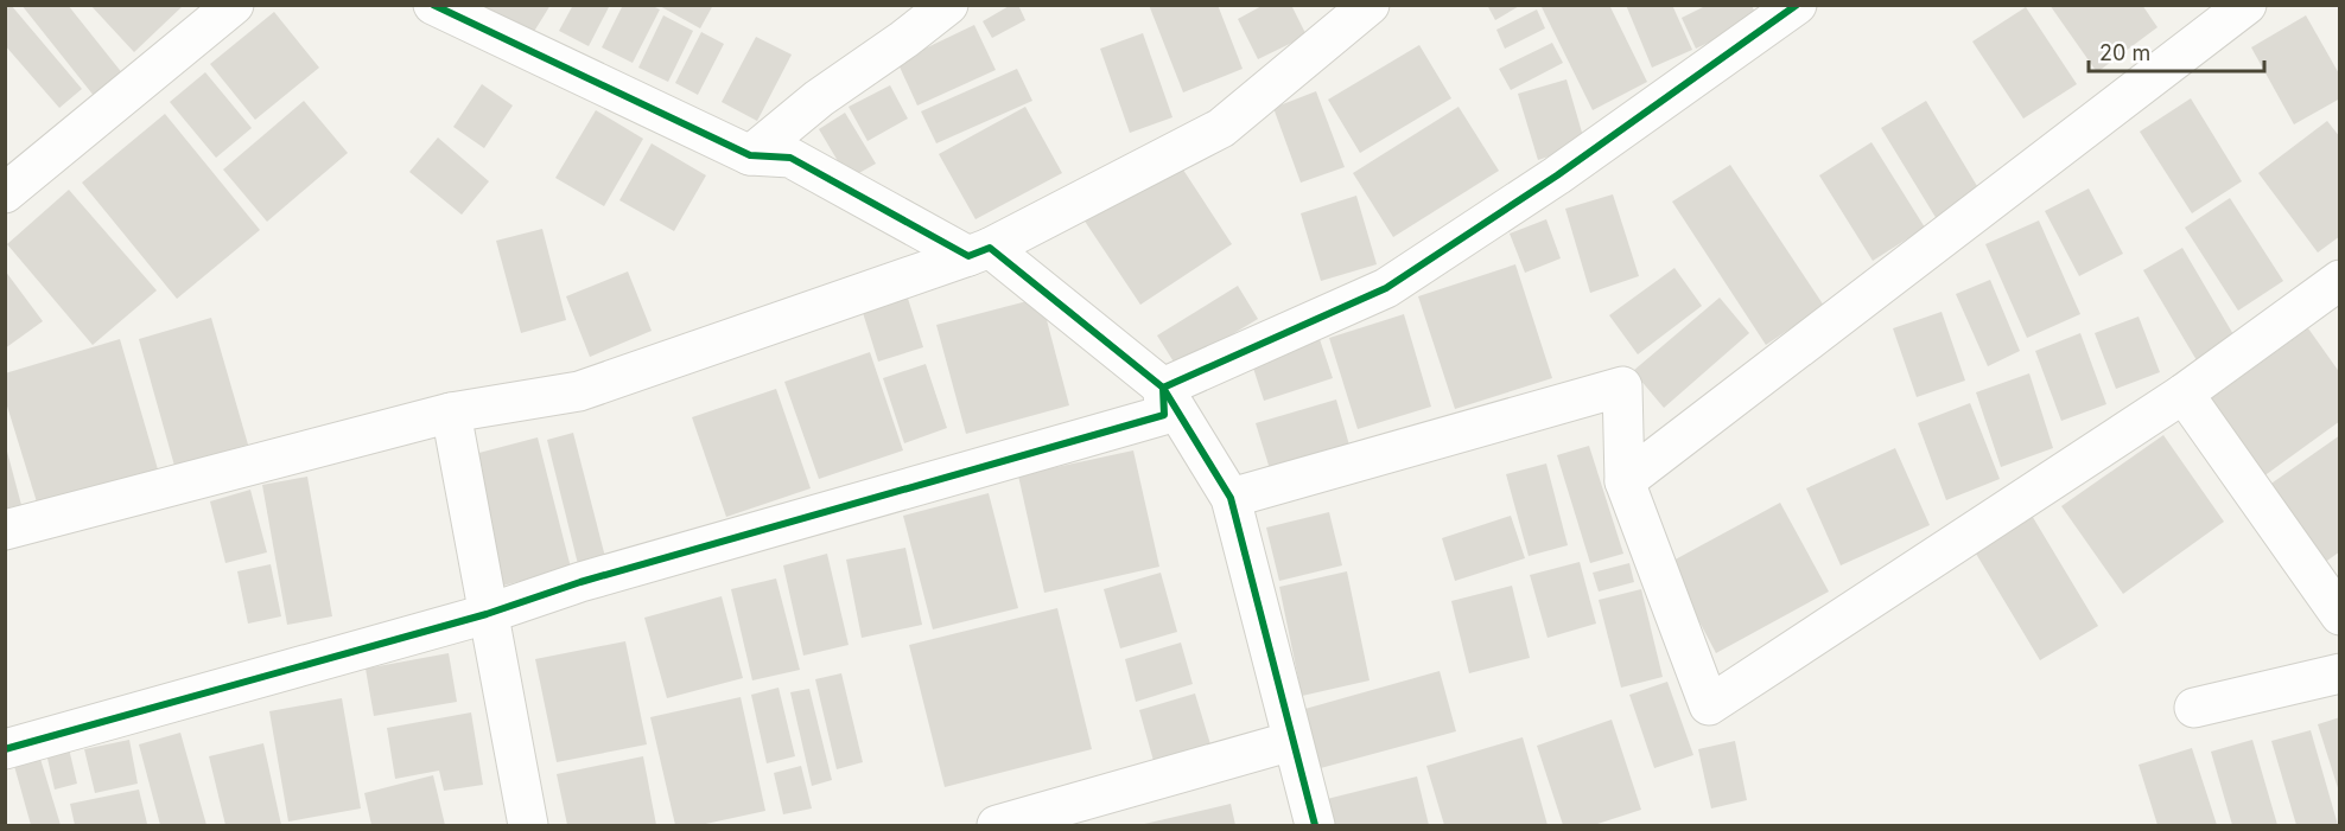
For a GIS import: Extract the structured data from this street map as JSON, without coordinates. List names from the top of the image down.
{
  "scale_bar": "20 m"
}
